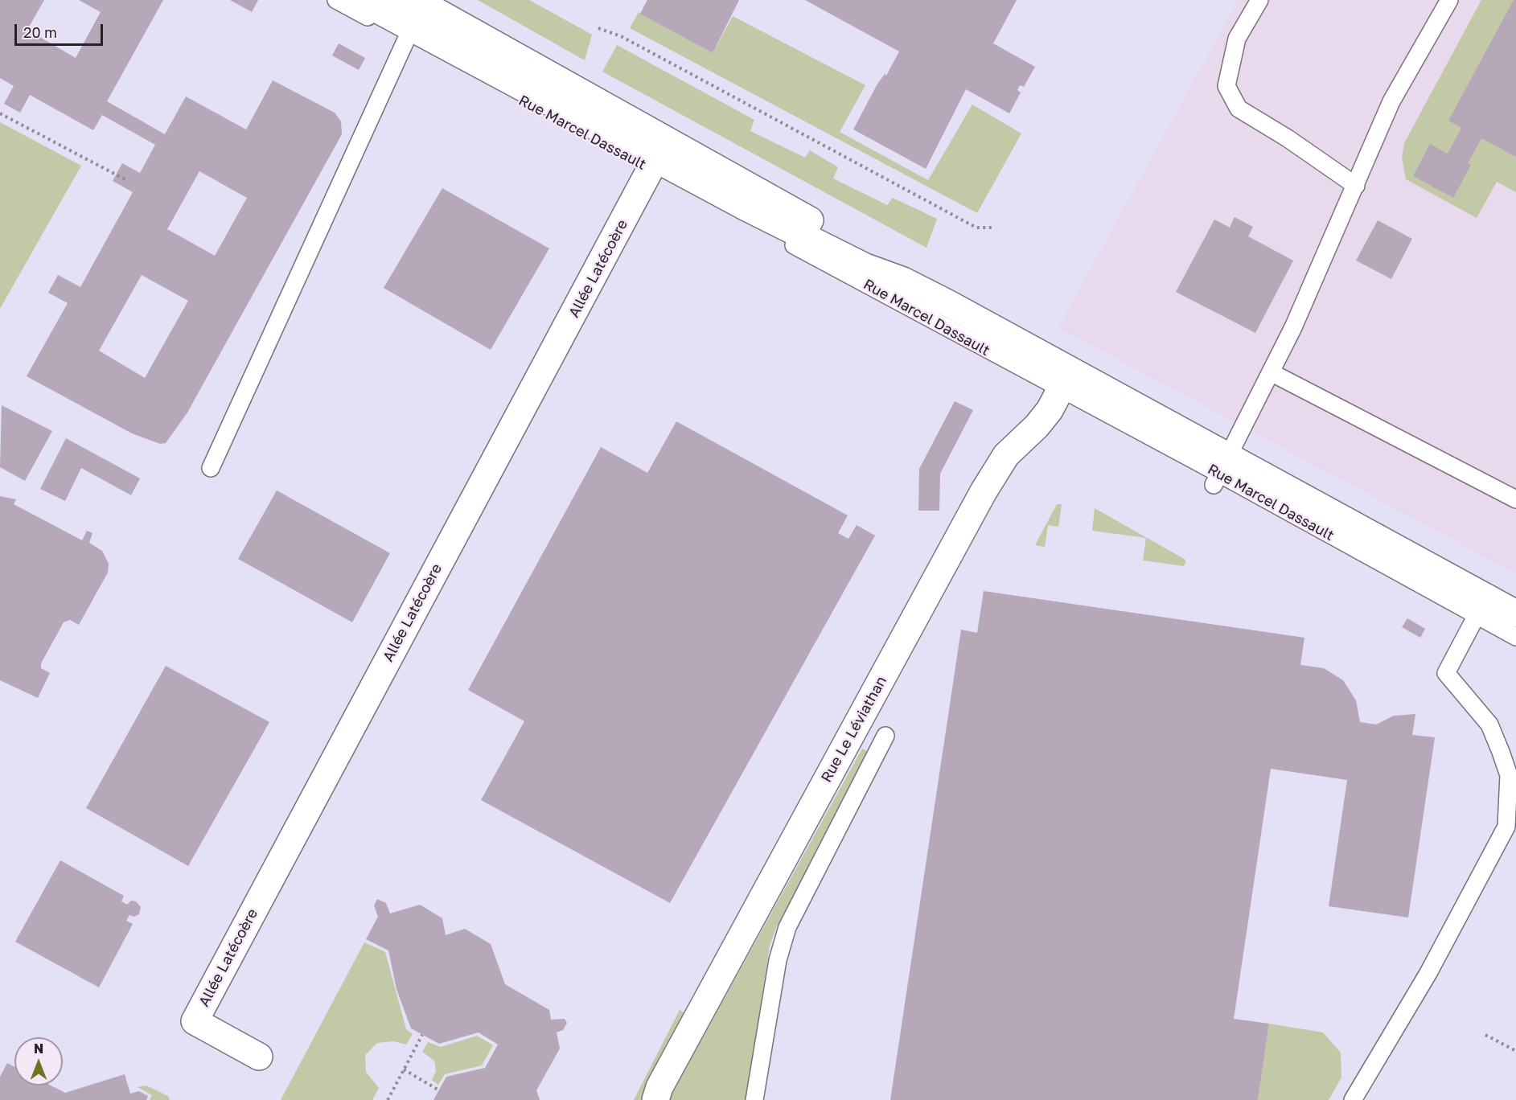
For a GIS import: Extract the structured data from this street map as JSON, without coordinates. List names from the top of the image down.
{
  "streets": {
    "street": ["Rue Marcel Dassault", "Allée Latécoère", "Rue Le Léviathan"]
  },
  "crossings": [
    ["Rue Marcel Dassault", "Allée Latécoère"],
    ["Rue Marcel Dassault", "Rue Le Léviathan"]
  ],
  "scale_bar": "20 m",
  "north": "top"
}
